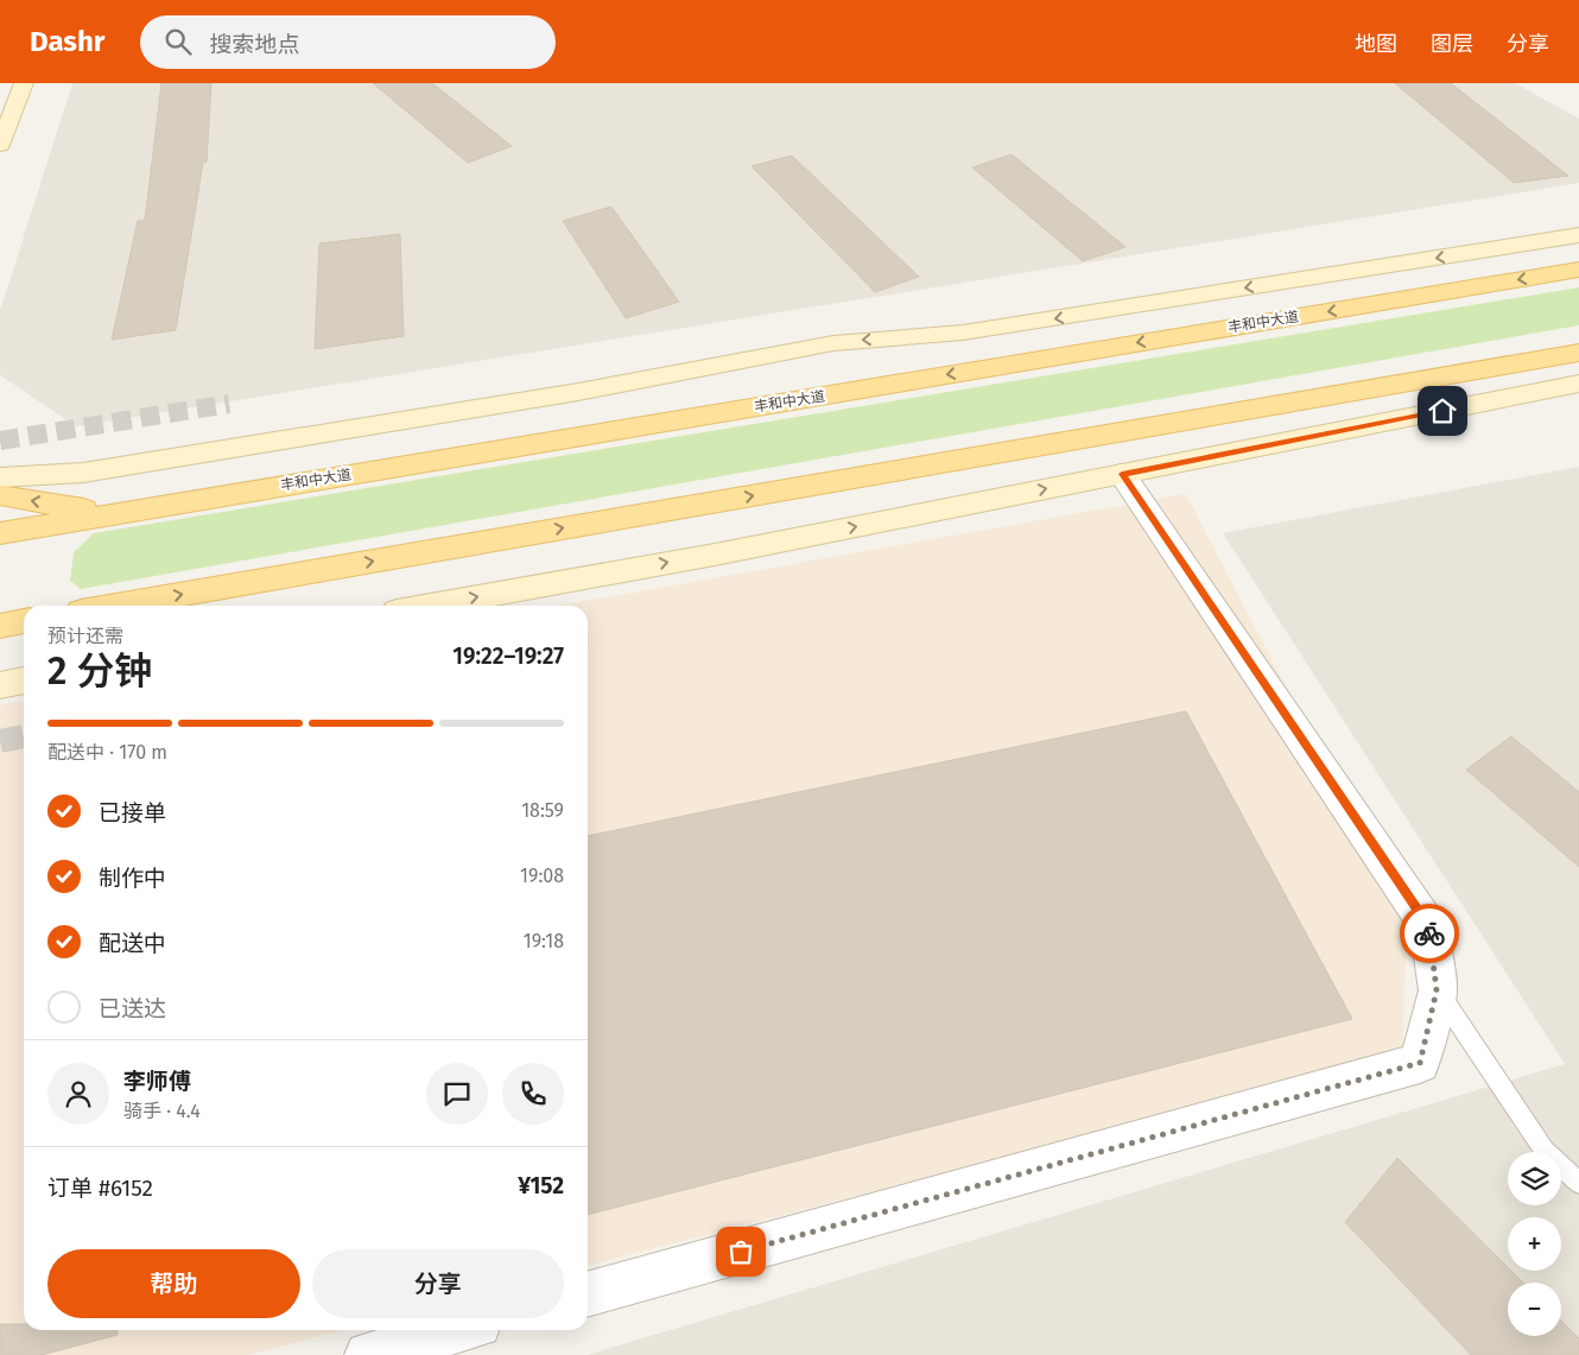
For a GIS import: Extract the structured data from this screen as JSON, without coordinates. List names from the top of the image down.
{
  "streets": {
    "main road": ["丰和中大道"]
  },
  "page": {
    "header": "Dashr",
    "search": "搜索地点",
    "nav": ["地图", "图层", "分享"],
    "heading": ["2 分钟", "预计还需", "19:22–19:27"],
    "panel": [
      "李师傅",
      "骑手 · 4.4",
      "订单 #6152",
      "¥152"
    ],
    "bar": "配送中 · 170 m",
    "list": [
      ["已接单", "18:59"],
      ["制作中", "19:08"],
      ["配送中", "19:18"],
      "已送达"
    ],
    "map_buttons": ["+", "−"],
    "buttons": ["帮助", "分享"]
  }
}
